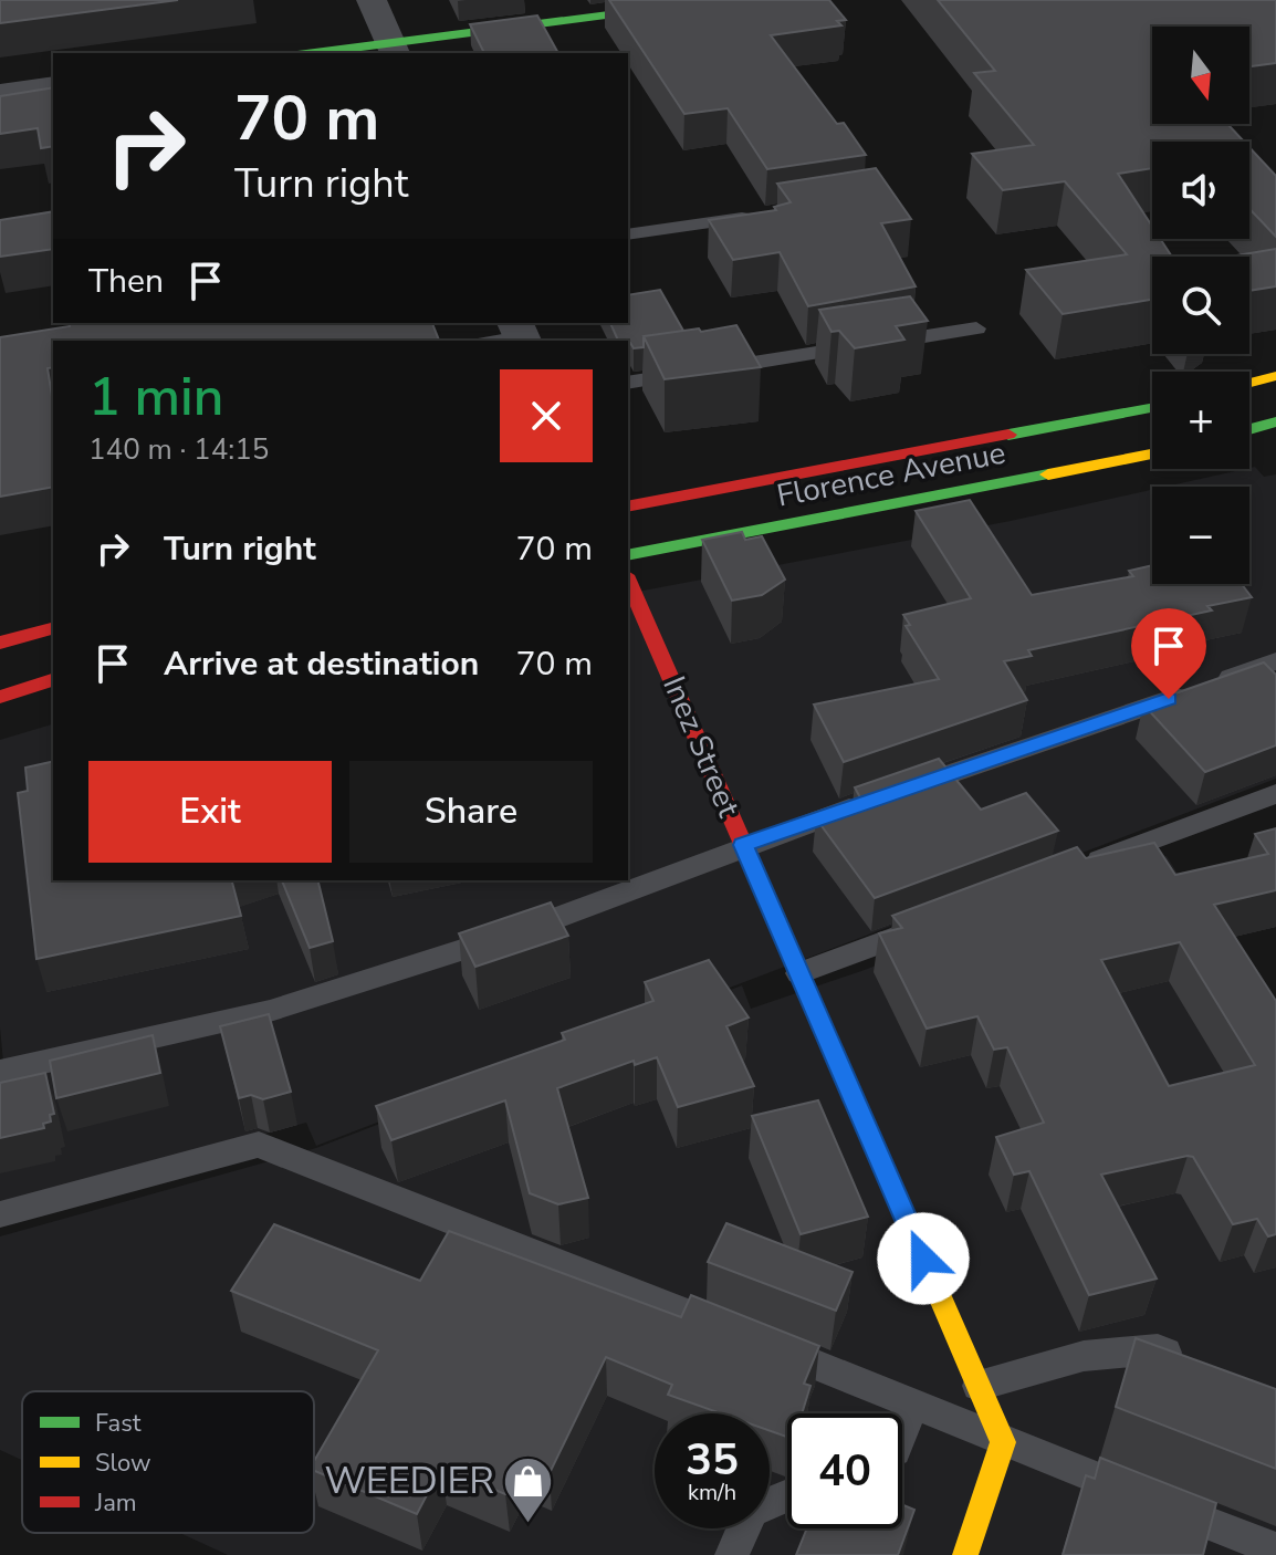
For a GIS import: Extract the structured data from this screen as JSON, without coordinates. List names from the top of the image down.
{
  "streets": {
    "street": ["Florence Avenue", "Inez Street"]
  },
  "places": {
    "shop": ["WEEDIER"]
  },
  "legend": ["Fast", "Slow", "Jam"],
  "north": "bottom",
  "page": {
    "map_buttons": ["+", "−"],
    "turn": ["70 m", "Turn right"],
    "then": "Then",
    "heading": ["1 min", "140 m · 14:15"],
    "list": [
      {
        "name": "Turn right",
        "value": "70 m"
      },
      {
        "name": "Arrive at destination",
        "value": "70 m"
      }
    ],
    "buttons": ["Exit", "Share"],
    "speed": "35 km/h",
    "limit": "40"
  }
}
